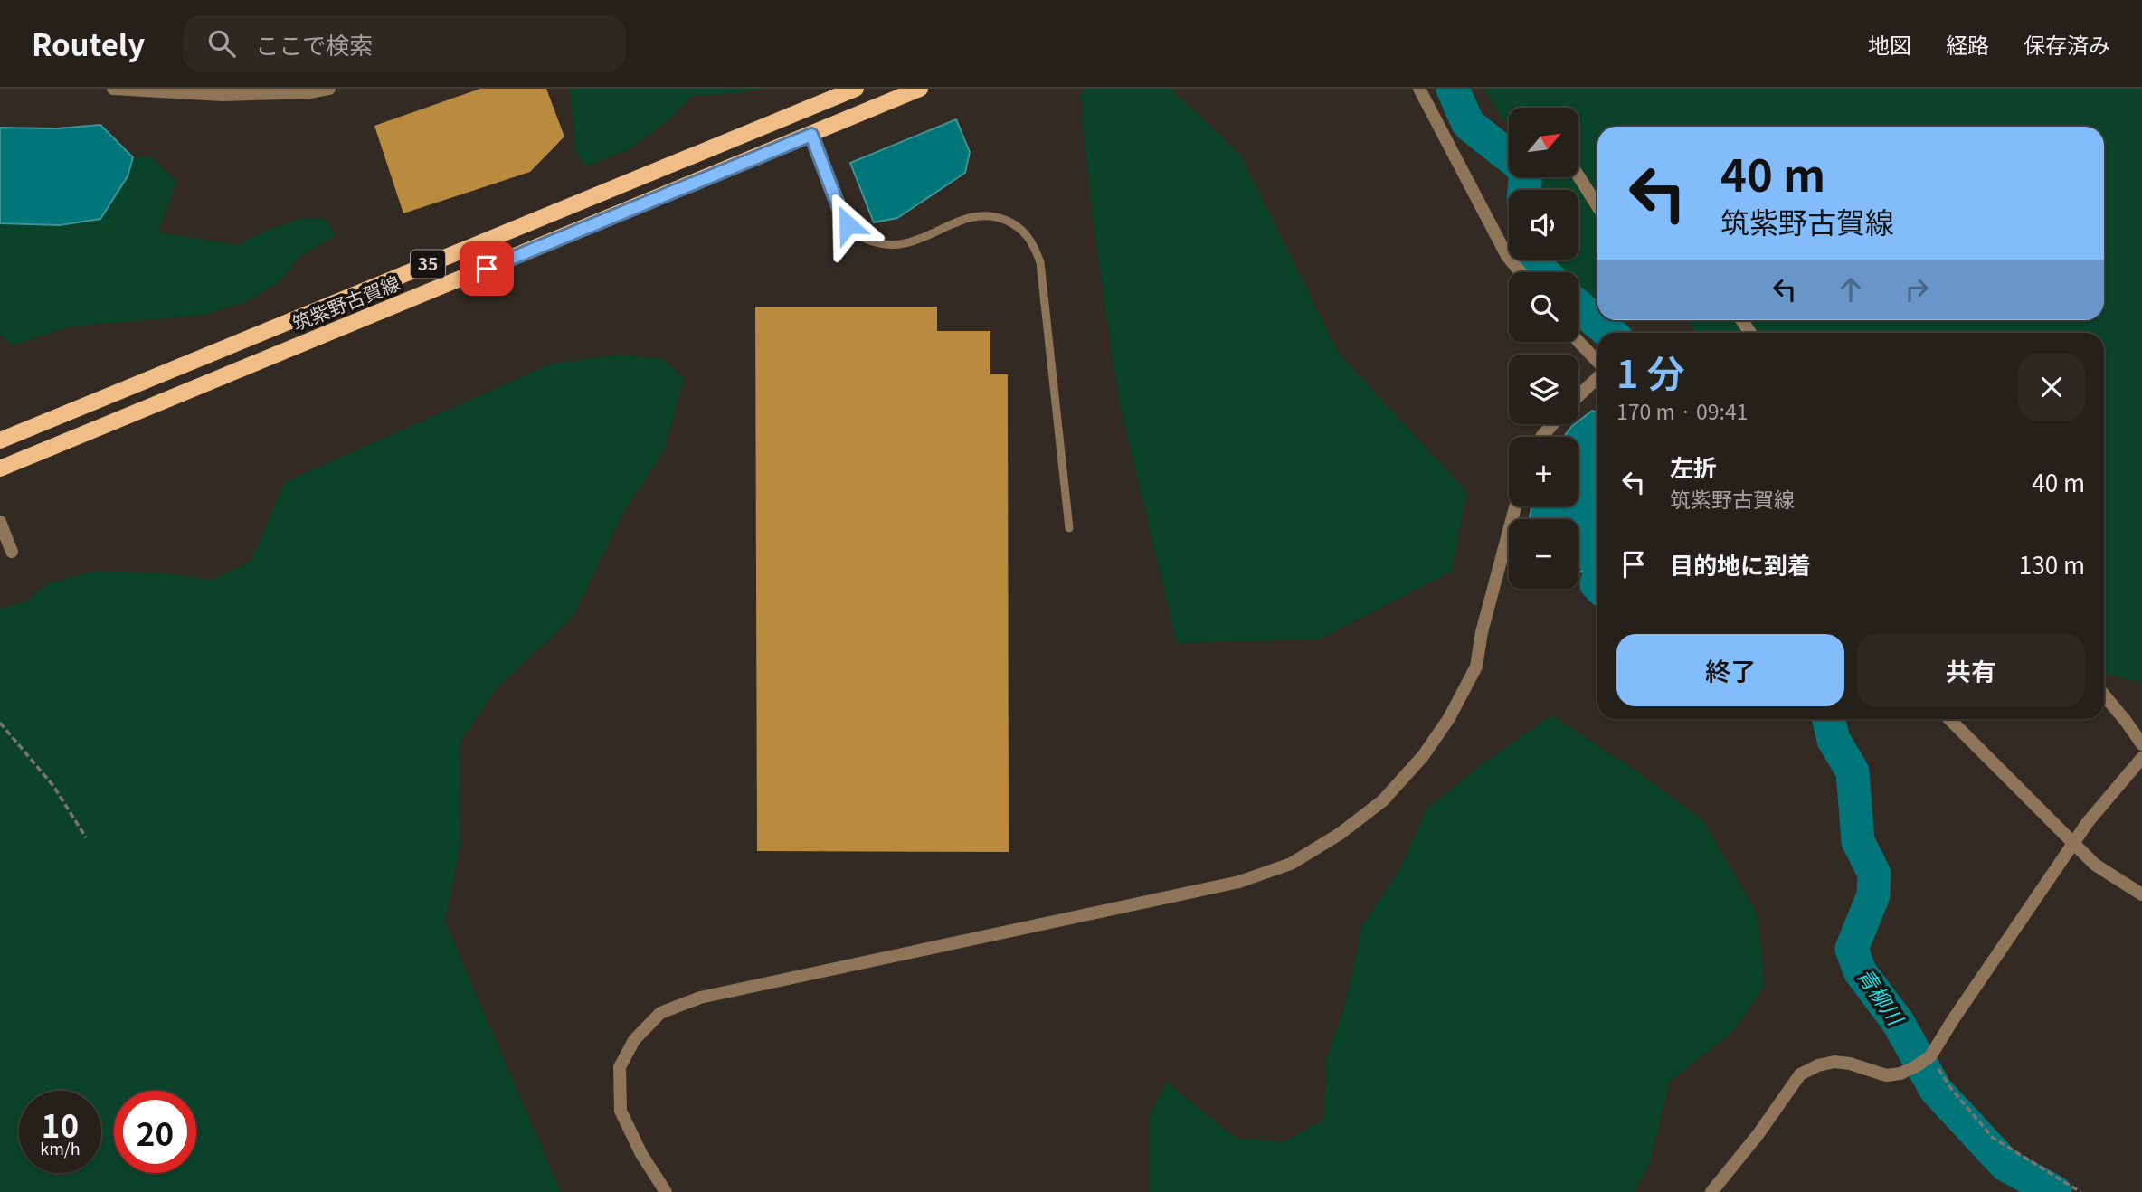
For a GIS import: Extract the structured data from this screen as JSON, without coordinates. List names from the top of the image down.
{
  "streets": {
    "main road": ["35", "筑紫野古賀線"]
  },
  "water": ["青柳川"],
  "north": "top right",
  "page": {
    "header": "Routely",
    "search": "ここで検索",
    "nav": ["地図", "経路", "保存済み"],
    "map_buttons": ["+", "−"],
    "turn": ["40 m", "筑紫野古賀線"],
    "heading": ["1 分", "170 m · 09:41"],
    "list": [
      {
        "name": "左折",
        "note": "筑紫野古賀線",
        "value": "40 m"
      },
      {
        "name": "目的地に到着",
        "value": "130 m"
      }
    ],
    "buttons": ["終了", "共有"],
    "speed": "10 km/h",
    "limit": "20"
  }
}
